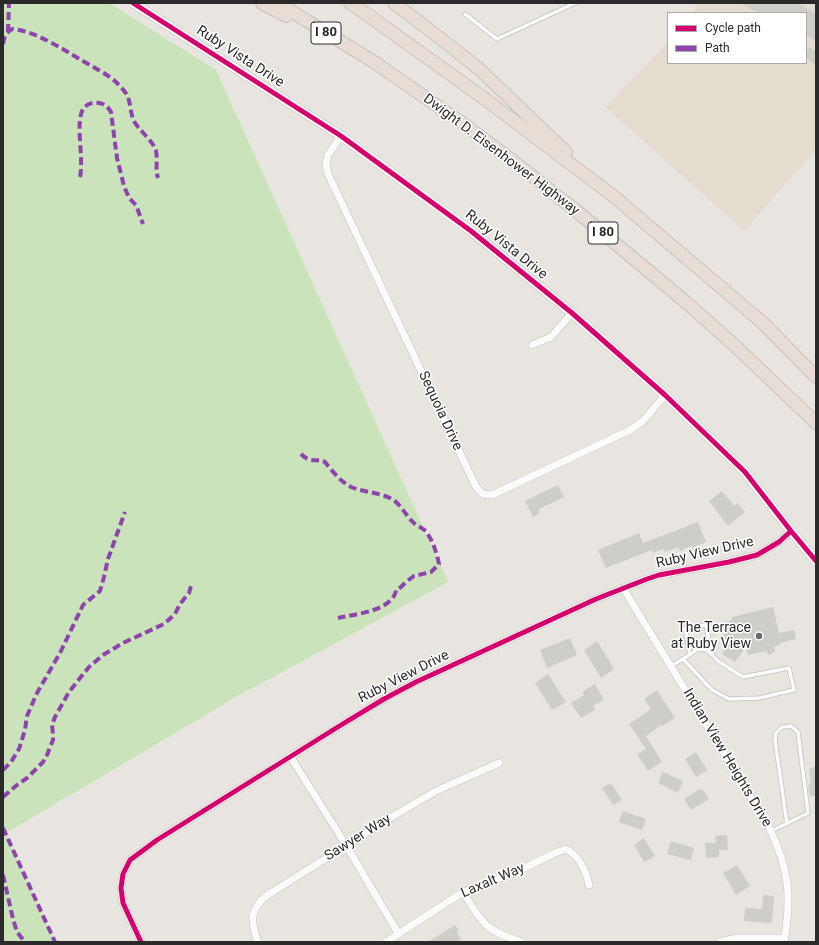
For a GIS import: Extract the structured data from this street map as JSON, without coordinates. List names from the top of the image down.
{
  "streets": {
    "highway": ["I 80", "Dwight D. Eisenhower Highway"],
    "street": [
      "Ruby Vista Drive",
      "Sequoia Drive",
      "Ruby View Drive",
      "Indian View Heights Drive",
      "Sawyer Way",
      "Laxalt Way"
    ]
  },
  "crossings": [
    ["Ruby Vista Drive", "Sequoia Drive"],
    ["Ruby Vista Drive", "Ruby View Drive"],
    ["Ruby View Drive", "Indian View Heights Drive"]
  ],
  "places": ["The Terrace at Ruby View"],
  "legend": ["Cycle path", "Path"]
}
